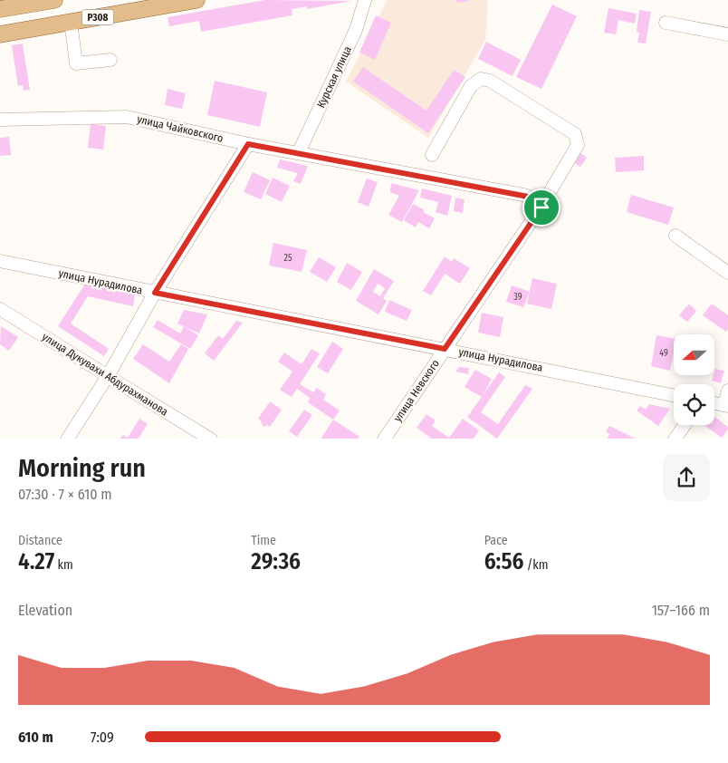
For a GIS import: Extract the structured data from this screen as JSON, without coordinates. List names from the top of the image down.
{
  "streets": {
    "main road": ["P308"],
    "street": [
      "Курская улица",
      "улица Чайковского",
      "улица Нурадилова",
      "улица Дукувахи Абдурахманова",
      "улица Невского"
    ]
  },
  "crossings": [
    ["Курская улица", "улица Чайковского"],
    ["улица Чайковского", "улица Невского"],
    ["улица Нурадилова", "улица Невского"]
  ],
  "house_numbers": ["25", "39", "49"],
  "north": "left",
  "page": {
    "heading": ["Morning run", "07:30 · 7 × 610 m"],
    "stats": [
      ["Distance", "4.27 km"],
      ["Time", "29:36"],
      ["Pace", "6:56 /km"]
    ],
    "chart": ["Elevation", "157–166 m"],
    "list": [
      {
        "name": "610 m",
        "note": "7:09"
      }
    ]
  }
}
